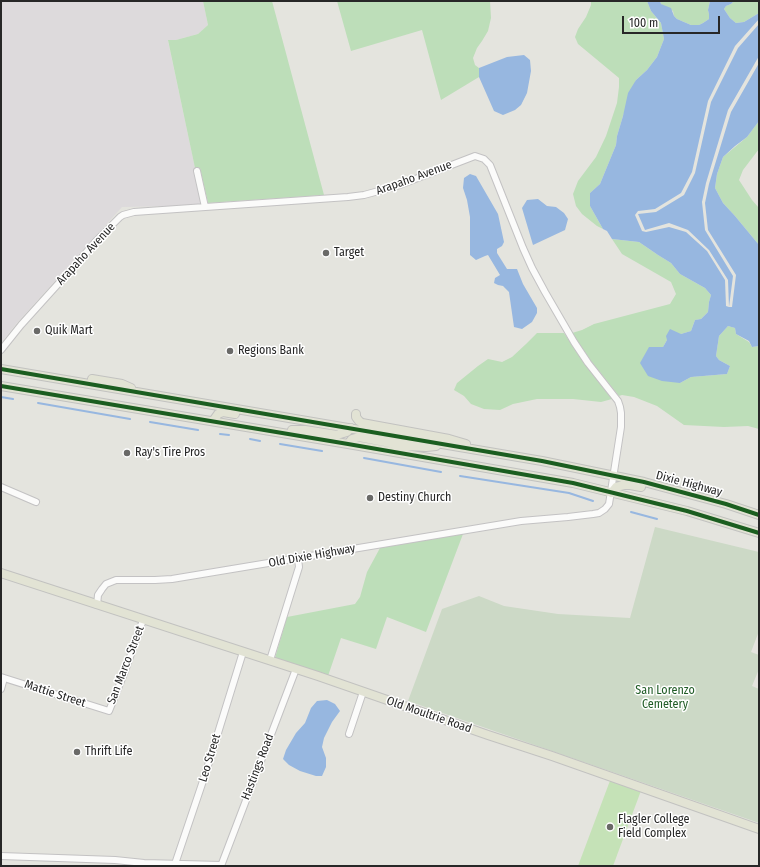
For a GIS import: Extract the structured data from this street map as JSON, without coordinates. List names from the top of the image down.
{
  "streets": {
    "main road": ["Dixie Highway", "Old Moultrie Road"],
    "street": [
      "Arapaho Avenue",
      "Old Dixie Highway",
      "San Marco Street",
      "Mattie Street",
      "Leo Street",
      "Hastings Road"
    ]
  },
  "crossings": [
    ["Arapaho Avenue", "Dixie Highway"],
    ["Arapaho Avenue", "Old Dixie Highway"],
    ["Dixie Highway", "Old Dixie Highway"],
    ["Old Dixie Highway", "Old Moultrie Road"],
    ["San Marco Street", "Mattie Street"],
    ["San Marco Street", "Old Moultrie Road"],
    ["Old Moultrie Road", "Leo Street"],
    ["Old Moultrie Road", "Hastings Road"]
  ],
  "parks": ["San Lorenzo Cemetery"],
  "places": [
    "Target",
    "Quik Mart",
    "Regions Bank",
    "Ray's Tire Pros",
    "Destiny Church",
    "Thrift Life",
    "Flagler College Field Complex"
  ],
  "scale_bar": "100 m"
}
